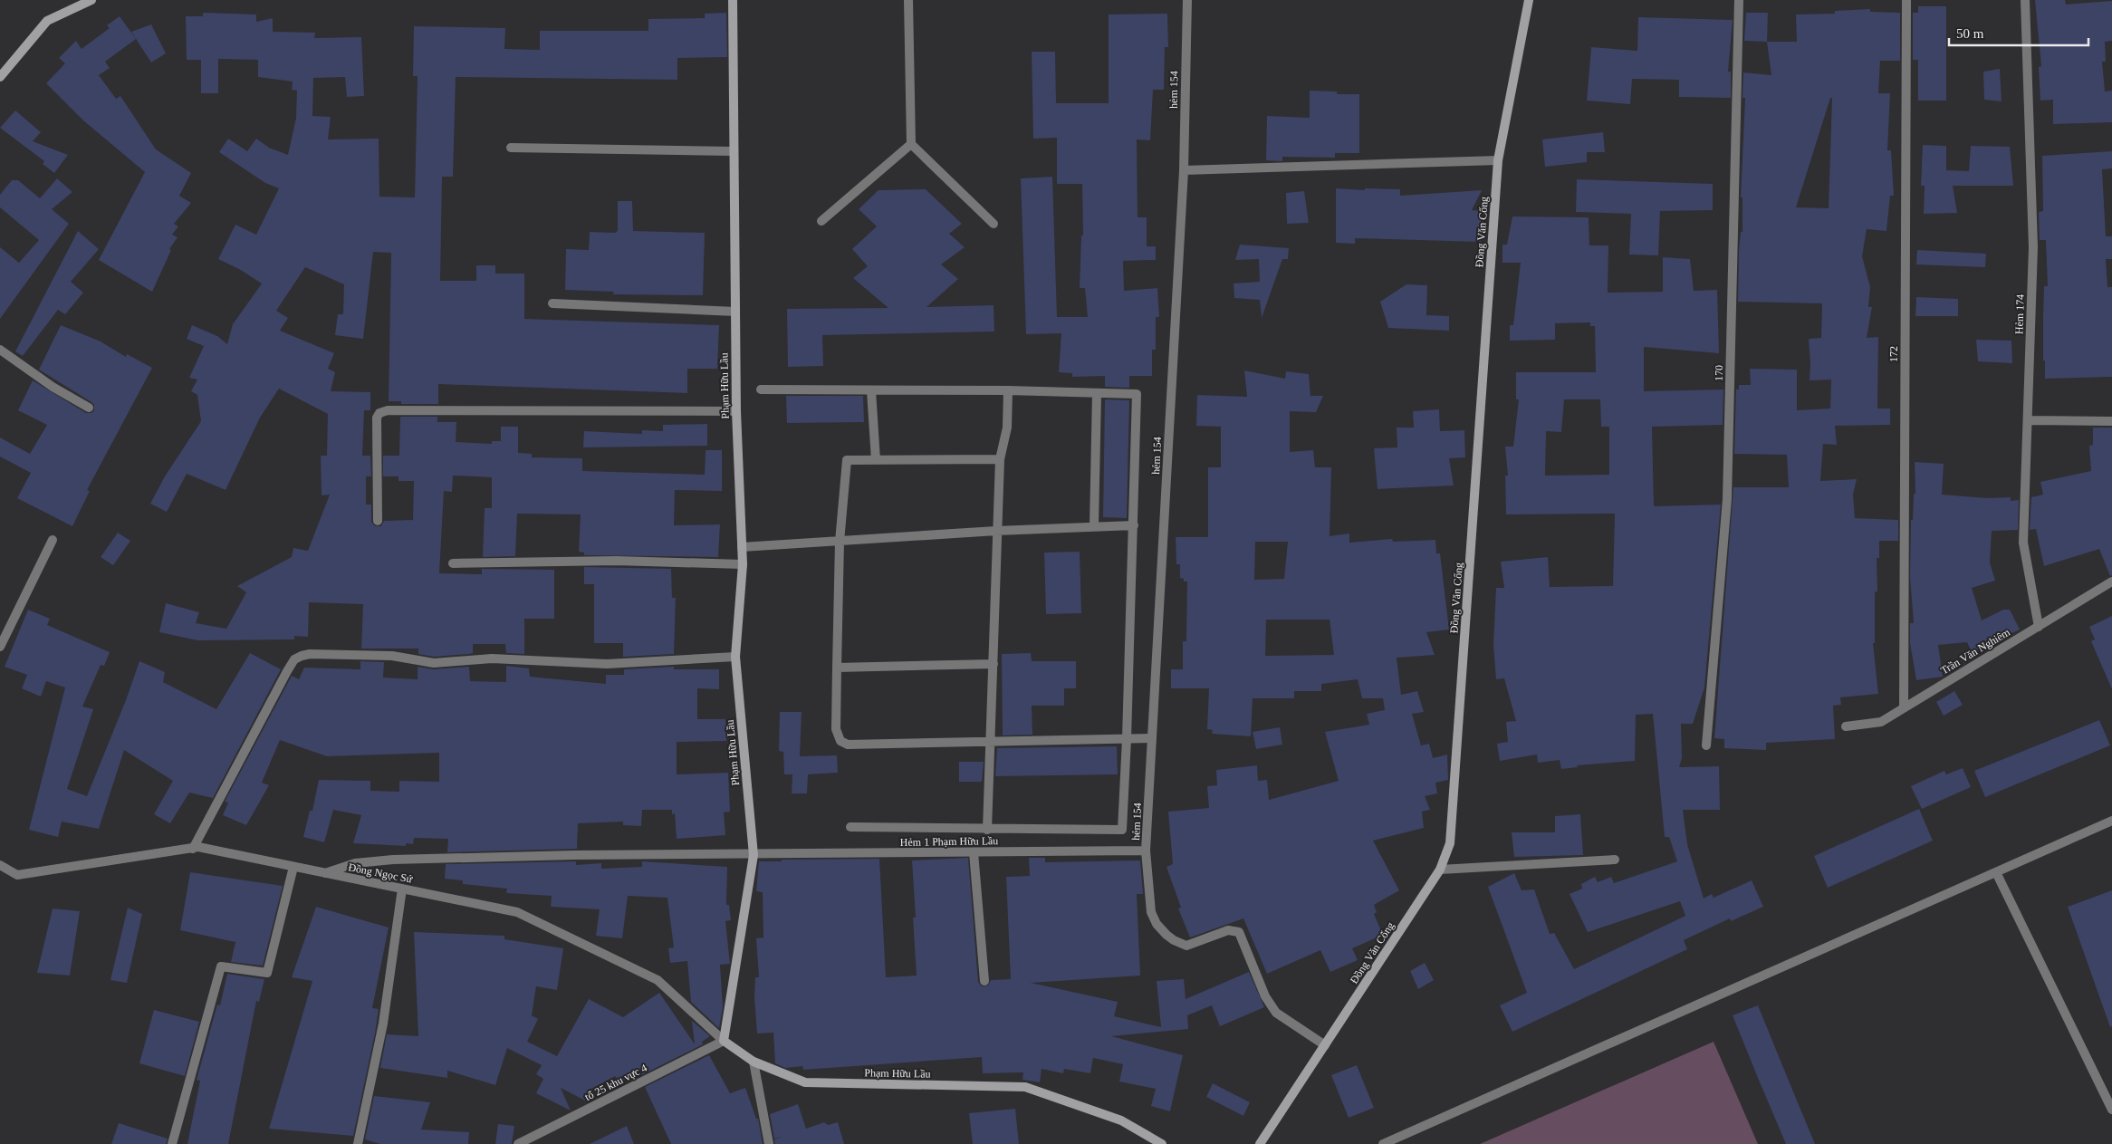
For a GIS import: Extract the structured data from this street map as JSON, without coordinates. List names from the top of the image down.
{
  "streets": {
    "street": [
      "hẻm 154",
      "Đồng Văn Cống",
      "Hẻm 174",
      "172",
      "170",
      "Phạm Hữu Lầu",
      "Trần Văn Nghiêm",
      "Hẻm 1 Phạm Hữu Lầu",
      "Đồng Ngọc Sứ",
      "tổ 25 khu vực 4"
    ]
  },
  "crossings": [
    ["hẻm 154", "Đồng Văn Cống"],
    ["hẻm 154", "Hẻm 1 Phạm Hữu Lầu"],
    ["Hẻm 174", "Trần Văn Nghiêm"],
    ["172", "Trần Văn Nghiêm"],
    ["Phạm Hữu Lầu", "Hẻm 1 Phạm Hữu Lầu"],
    ["Phạm Hữu Lầu", "Đồng Ngọc Sứ"],
    ["Phạm Hữu Lầu", "tổ 25 khu vực 4"],
    ["Hẻm 1 Phạm Hữu Lầu", "Đồng Ngọc Sứ"],
    ["Đồng Ngọc Sứ", "tổ 25 khu vực 4"]
  ],
  "scale_bar": "50 m"
}
